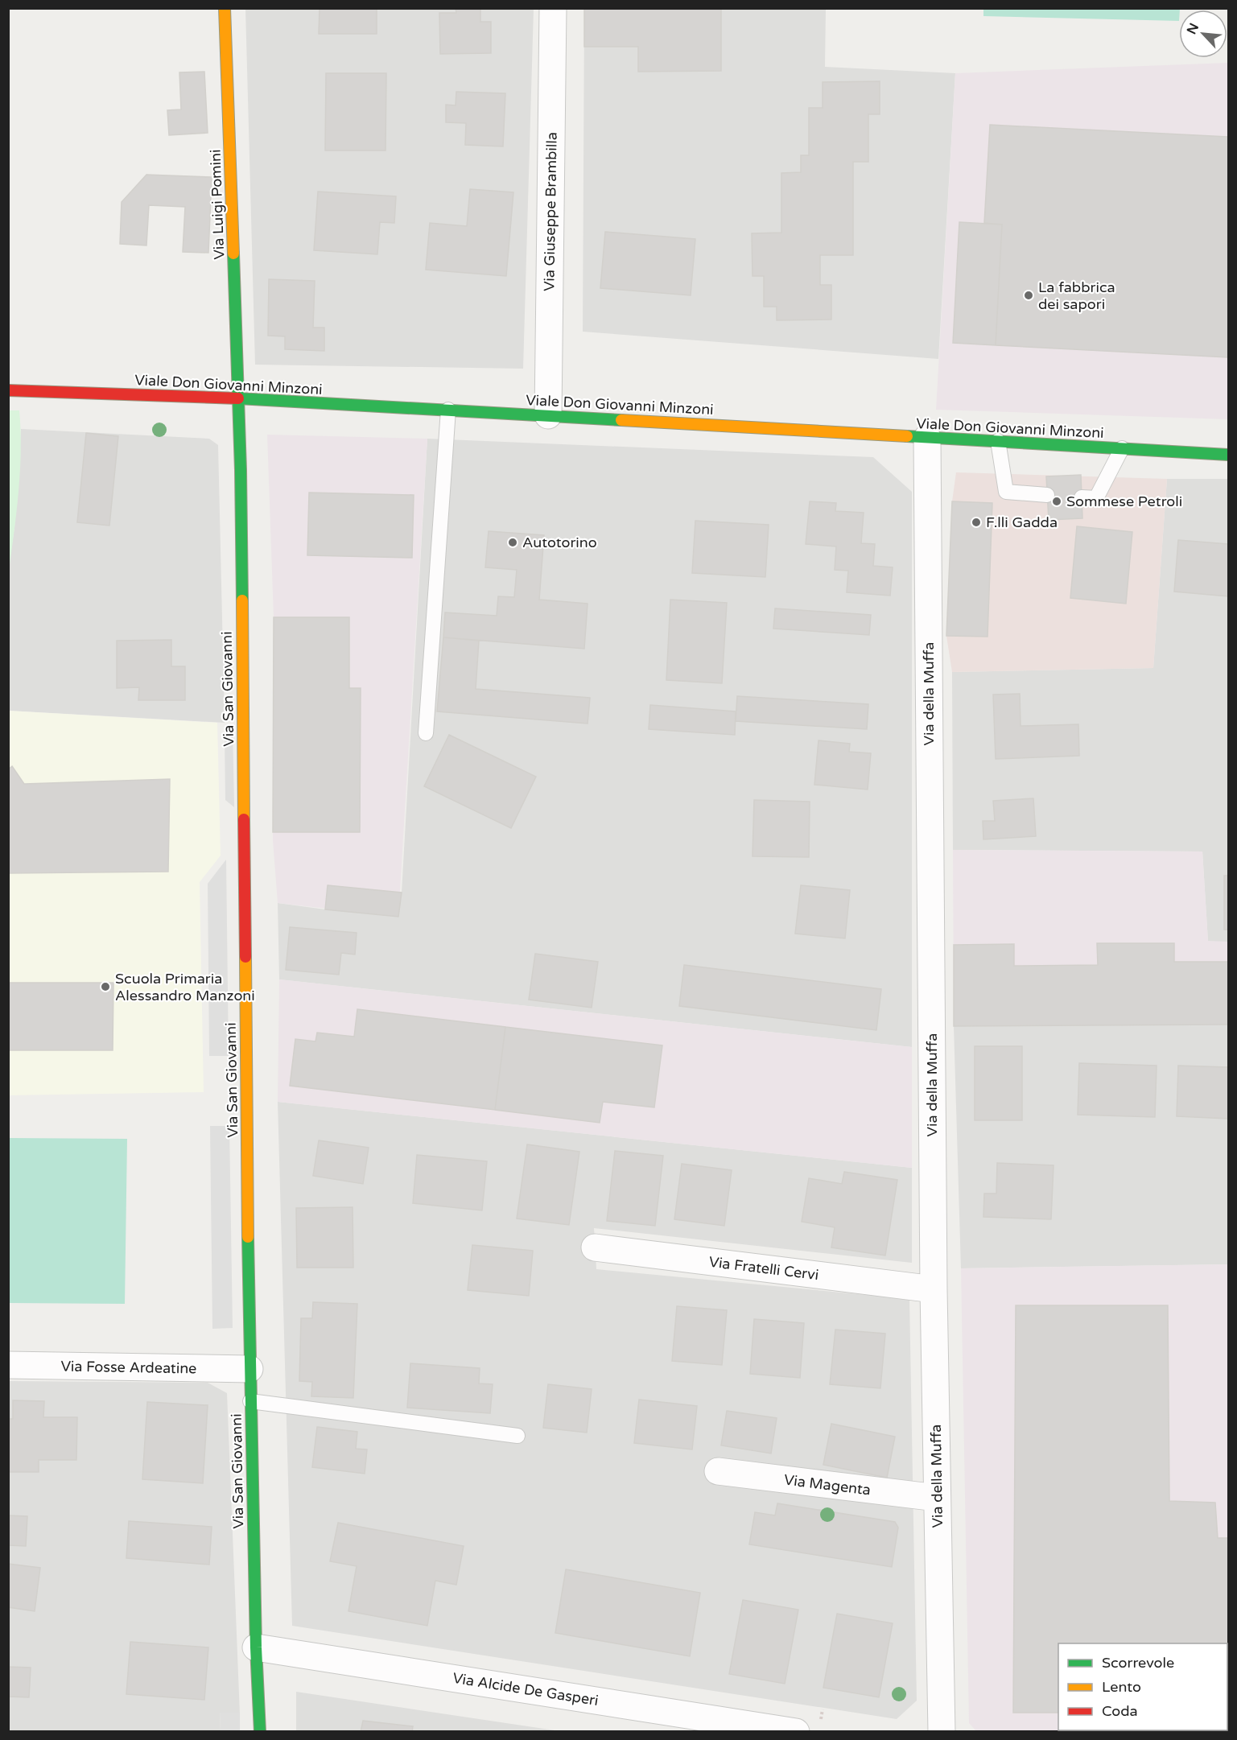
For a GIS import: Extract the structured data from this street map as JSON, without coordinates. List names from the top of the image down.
{
  "streets": {
    "street": [
      "Via Luigi Pomini",
      "Via Giuseppe Brambilla",
      "Viale Don Giovanni Minzoni",
      "Via San Giovanni",
      "Via della Muffa",
      "Via Fratelli Cervi",
      "Via Fosse Ardeatine",
      "Via Magenta",
      "Via Alcide De Gasperi"
    ]
  },
  "crossings": [
    ["Via Luigi Pomini", "Viale Don Giovanni Minzoni"],
    ["Via Luigi Pomini", "Via San Giovanni"],
    ["Via Giuseppe Brambilla", "Viale Don Giovanni Minzoni"],
    ["Viale Don Giovanni Minzoni", "Via San Giovanni"],
    ["Viale Don Giovanni Minzoni", "Via della Muffa"],
    ["Via San Giovanni", "Via Fosse Ardeatine"],
    ["Via San Giovanni", "Via Alcide De Gasperi"],
    ["Via della Muffa", "Via Fratelli Cervi"],
    ["Via della Muffa", "Via Magenta"]
  ],
  "places": [
    "La fabbrica dei sapori",
    "Sommese Petroli",
    "F.lli Gadda",
    "Autotorino",
    "Scuola Primaria Alessandro Manzoni"
  ],
  "legend": ["Scorrevole", "Lento", "Coda"],
  "north": "top left"
}
